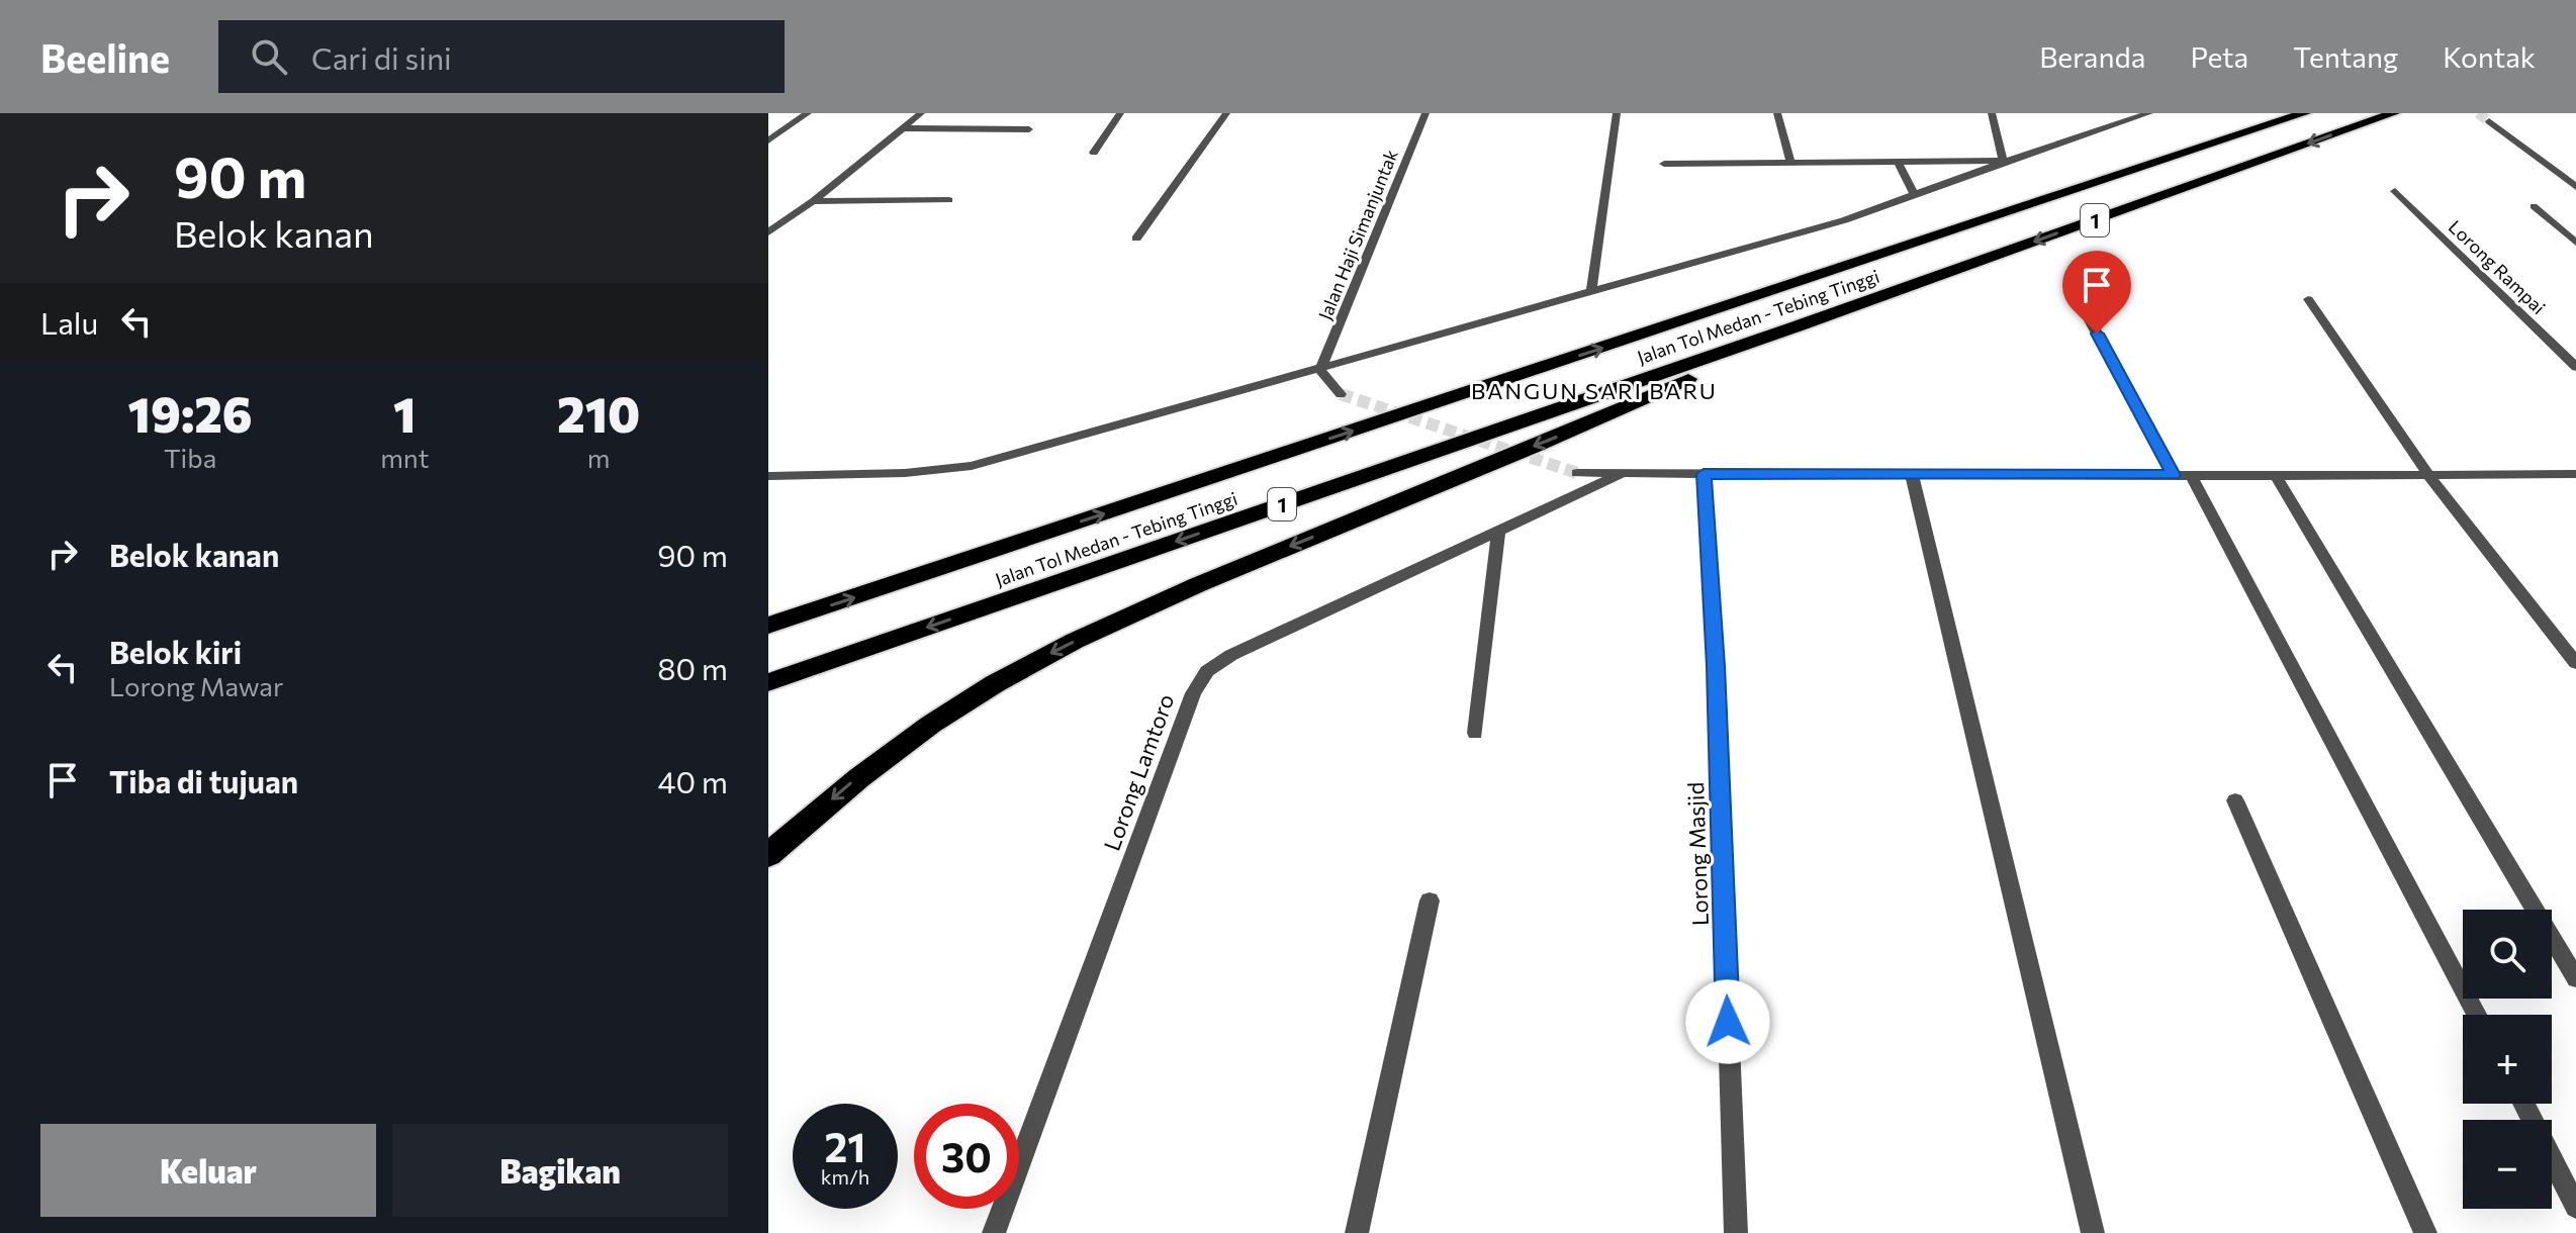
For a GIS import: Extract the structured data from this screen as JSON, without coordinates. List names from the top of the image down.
{
  "streets": {
    "highway": ["1", "Jalan Tol Medan - Tebing Tinggi"],
    "street": [
      "Jalan Haji Simanjuntak",
      "Lorong Rampai",
      "Lorong Lamtoro",
      "Lorong Masjid"
    ]
  },
  "districts": ["BANGUN SARI BARU"],
  "page": {
    "header": "Beeline",
    "search": "Cari di sini",
    "nav": [
      "Beranda",
      "Peta",
      "Tentang",
      "Kontak"
    ],
    "turn": ["90 m", "Belok kanan"],
    "then": "Lalu",
    "eta": [
      "19:26",
      "Tiba",
      "1",
      "mnt",
      "210",
      "m"
    ],
    "list": [
      {
        "name": "Belok kanan",
        "value": "90 m"
      },
      {
        "name": "Belok kiri",
        "note": "Lorong Mawar",
        "value": "80 m"
      },
      {
        "name": "Tiba di tujuan",
        "value": "40 m"
      }
    ],
    "map_buttons": ["+", "−"],
    "speed": "21 km/h",
    "limit": "30",
    "buttons": ["Keluar", "Bagikan"]
  }
}
